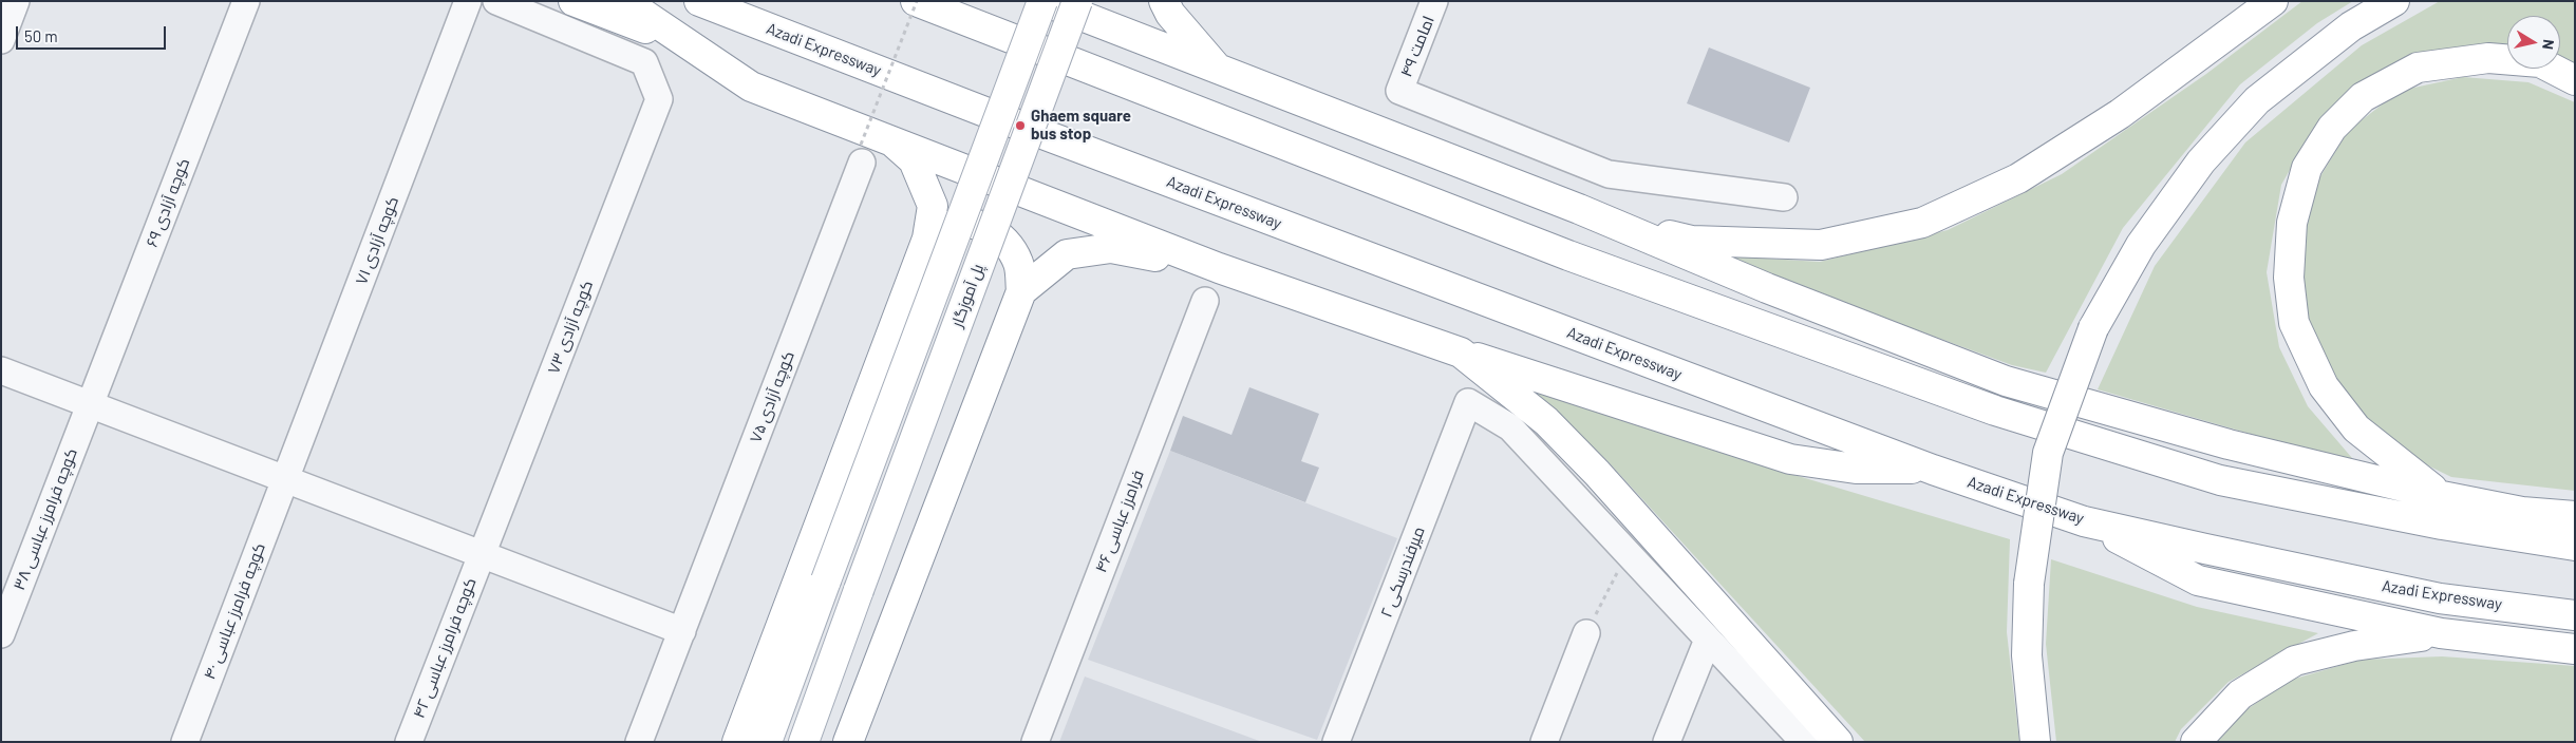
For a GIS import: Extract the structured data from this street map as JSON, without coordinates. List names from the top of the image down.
{
  "streets": {
    "main road": ["Azadi Expressway", "پل آموزگار"],
    "street": [
      "امامت ۴۹",
      "کوچه آزادی ۶۹",
      "کوچه آزادی ۷۱",
      "کوچه آزادی ۷۳",
      "کوچه آزادی ۷۵",
      "کوچه فرامرز عباسی ۳۸",
      "فرامرز عباسی ۴۶",
      "میرفندرسکی ۲",
      "کوچه فرامرز عباسی ۴۰",
      "کوچه فرامرز عباسی ۴۲"
    ]
  },
  "crossings": [
    ["کوچه آزادی ۶۹", "کوچه فرامرز عباسی ۳۸"],
    ["کوچه آزادی ۷۱", "کوچه فرامرز عباسی ۴۰"],
    ["کوچه آزادی ۷۳", "کوچه فرامرز عباسی ۴۲"]
  ],
  "places": ["Ghaem square bus stop"],
  "scale_bar": "50 m",
  "north": "right"
}
